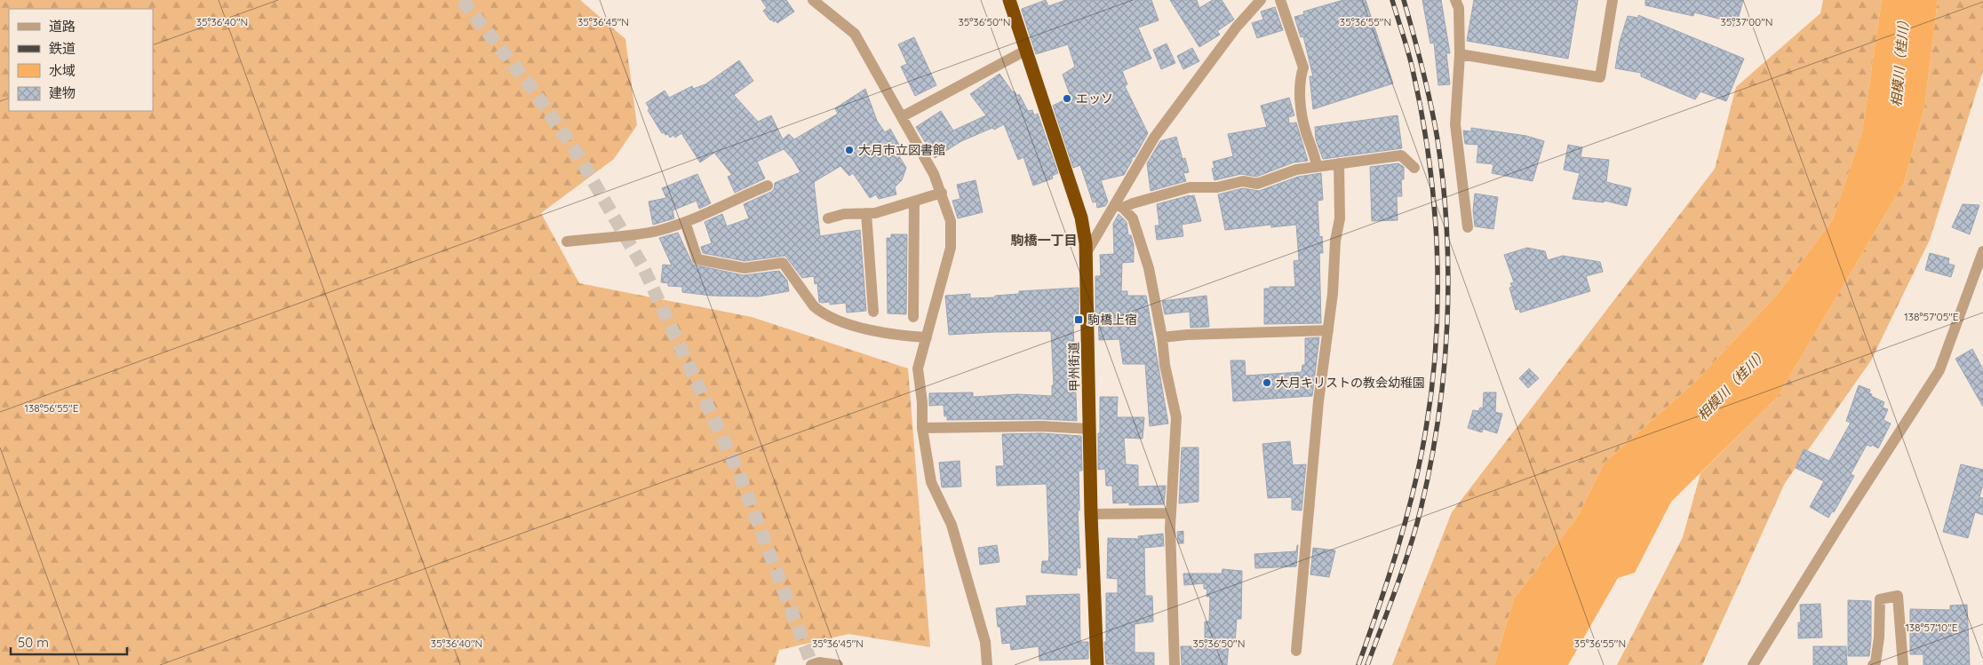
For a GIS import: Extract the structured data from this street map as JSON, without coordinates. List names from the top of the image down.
{
  "streets": {
    "highway": ["甲州街道"]
  },
  "districts": ["駒橋一丁目"],
  "water": ["相模川（桂川）"],
  "places": {
    "other": ["エッソ", "大月市立図書館", "大月キリストの教会幼稚園"],
    "transit": ["駒橋上宿"]
  },
  "legend": [
    "道路",
    "鉄道",
    "水域",
    "建物"
  ],
  "scale_bar": "50 m",
  "coordinates": [
    "35°36'45\"N",
    "35°36'50\"N",
    "35°36'40\"N",
    "35°36'55\"N",
    "35°37'00\"N",
    "138°57'05\"E",
    "138°56'55\"E",
    "138°57'10\"E"
  ]
}
